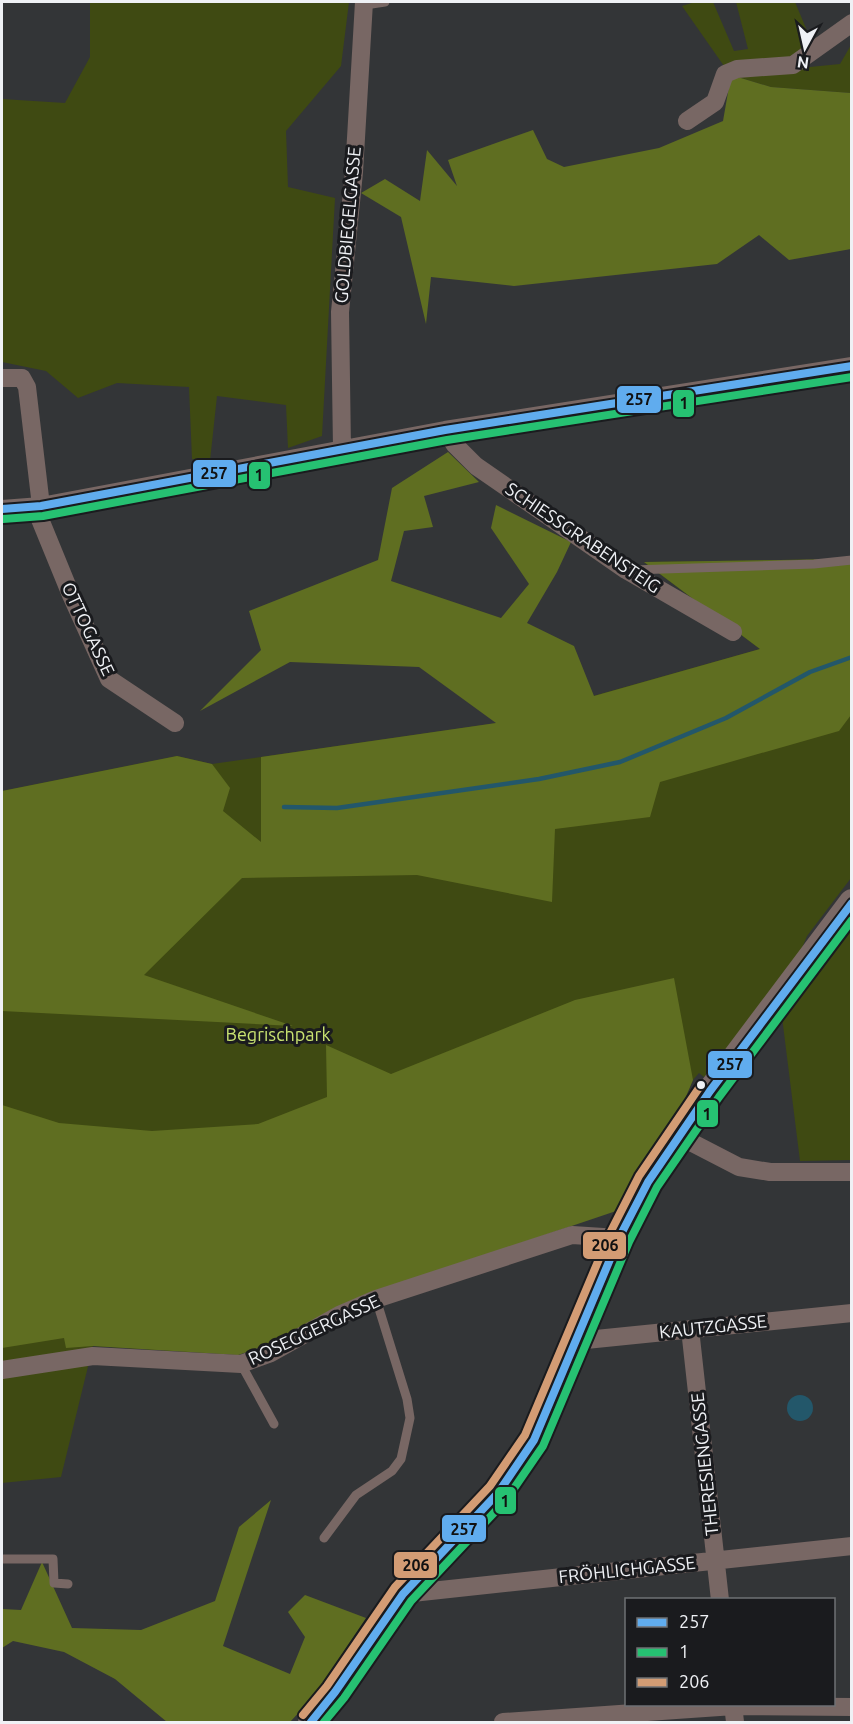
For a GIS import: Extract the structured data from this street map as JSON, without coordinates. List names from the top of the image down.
{
  "streets": {
    "street": [
      "GOLDBIEGELGASSE",
      "SCHIESSGRABENSTEIG",
      "OTTOGASSE",
      "KAUTZGASSE",
      "ROSEGGERGASSE",
      "THERESIENGASSE",
      "FRÖHLICHGASSE"
    ]
  },
  "crossings": [
    ["KAUTZGASSE", "THERESIENGASSE"],
    ["THERESIENGASSE", "FRÖHLICHGASSE"]
  ],
  "parks": ["Begrischpark"],
  "lines": ["transit line 257", "transit line 1", "transit line 206"],
  "legend": ["257", "1", "206"],
  "north": "bottom"
}
